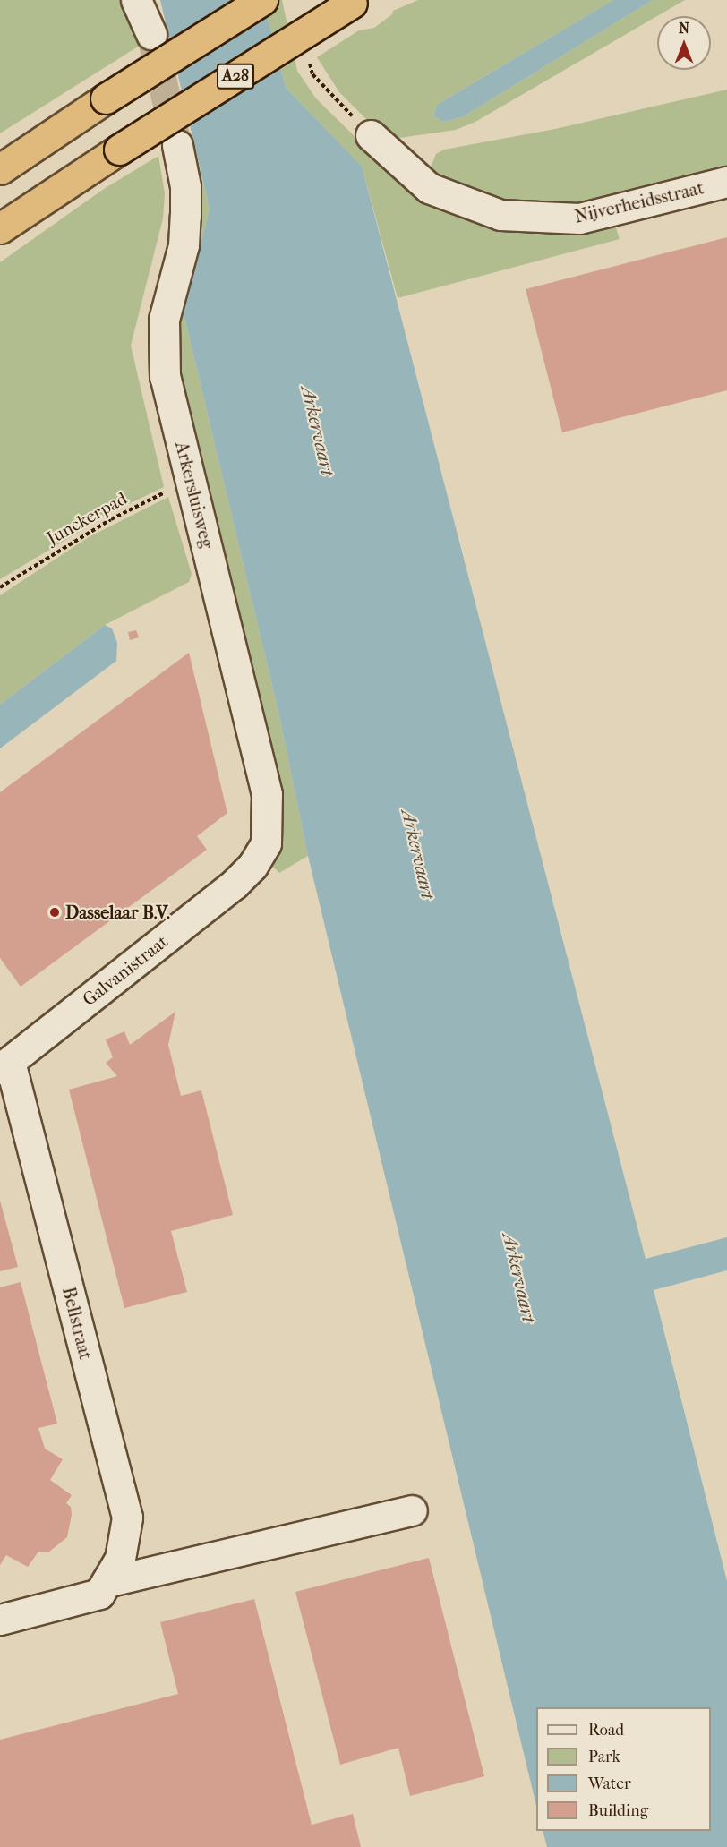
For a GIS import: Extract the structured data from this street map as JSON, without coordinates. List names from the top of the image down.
{
  "streets": {
    "highway": ["A28"],
    "street": [
      "Nijverheidsstraat",
      "Arkersluisweg",
      "Galvanistraat",
      "Bellstraat"
    ],
    "path": ["Junckerpad"]
  },
  "crossings": [
    ["Arkersluisweg", "Junckerpad"],
    ["Arkersluisweg", "Galvanistraat"],
    ["Galvanistraat", "Bellstraat"]
  ],
  "water": ["Arkervaart"],
  "places": ["Dasselaar B.V."],
  "legend": [
    "Road",
    "Park",
    "Water",
    "Building"
  ],
  "north": "top"
}
